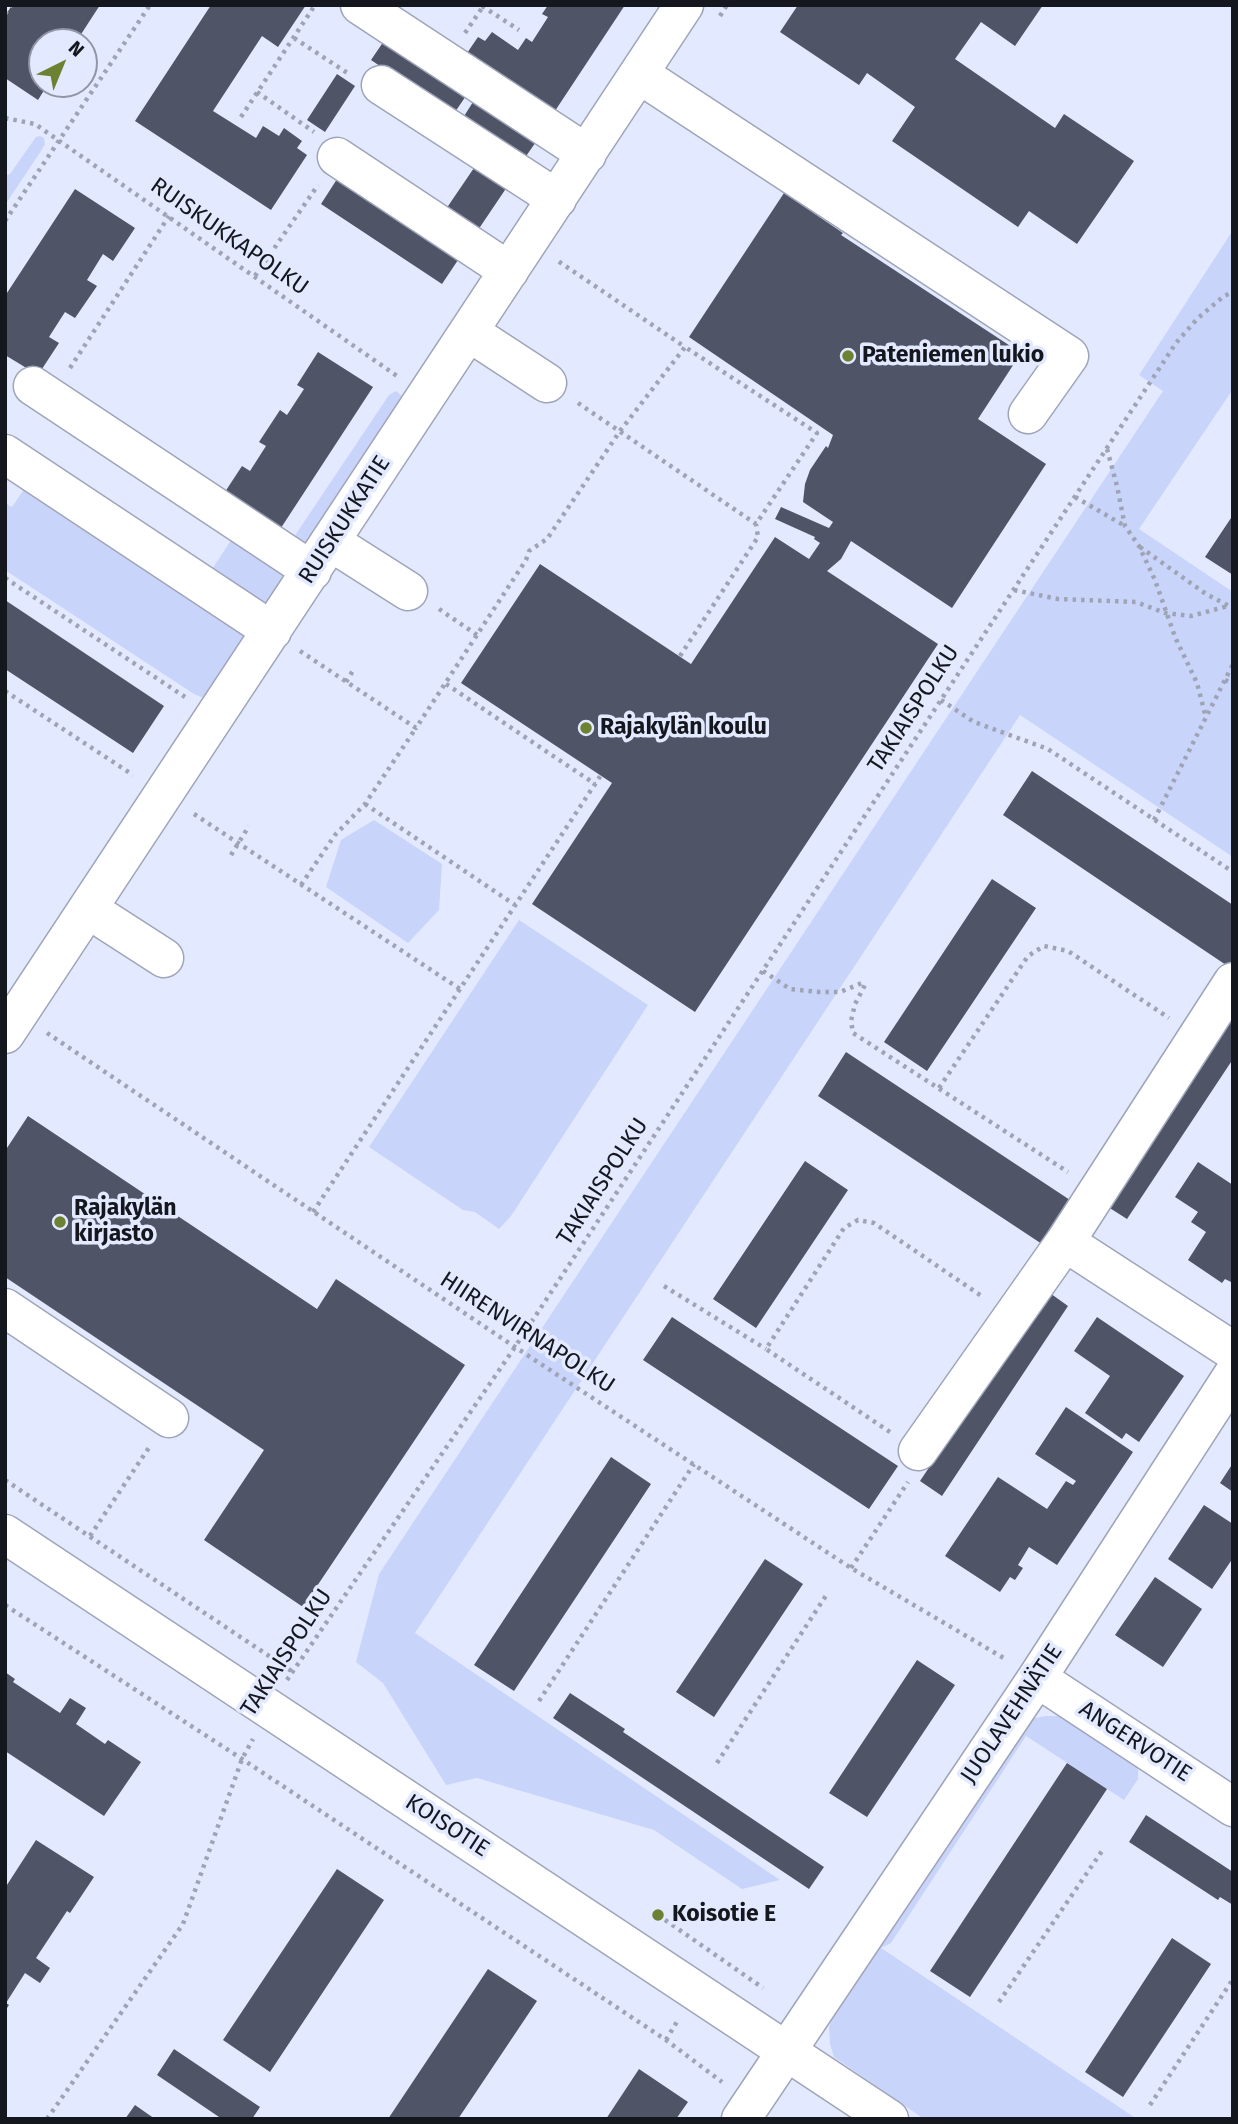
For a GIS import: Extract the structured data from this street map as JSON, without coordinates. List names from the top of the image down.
{
  "streets": {
    "street": [
      "RUISKUKKATIE",
      "JUOLAVEHNÄTIE",
      "ANGERVOTIE",
      "KOISOTIE"
    ],
    "path": ["RUISKUKKAPOLKU", "TAKIAISPOLKU", "HIIRENVIRNAPOLKU"]
  },
  "crossings": [
    ["RUISKUKKAPOLKU", "RUISKUKKATIE"],
    ["RUISKUKKATIE", "HIIRENVIRNAPOLKU"],
    ["TAKIAISPOLKU", "HIIRENVIRNAPOLKU"],
    ["TAKIAISPOLKU", "KOISOTIE"],
    ["HIIRENVIRNAPOLKU", "JUOLAVEHNÄTIE"],
    ["HIIRENVIRNAPOLKU", "ANGERVOTIE"],
    ["JUOLAVEHNÄTIE", "ANGERVOTIE"],
    ["JUOLAVEHNÄTIE", "KOISOTIE"]
  ],
  "places": [
    "Pateniemen lukio",
    "Rajakylän koulu",
    "Rajakylän kirjasto",
    "Koisotie E"
  ],
  "north": "top right"
}
